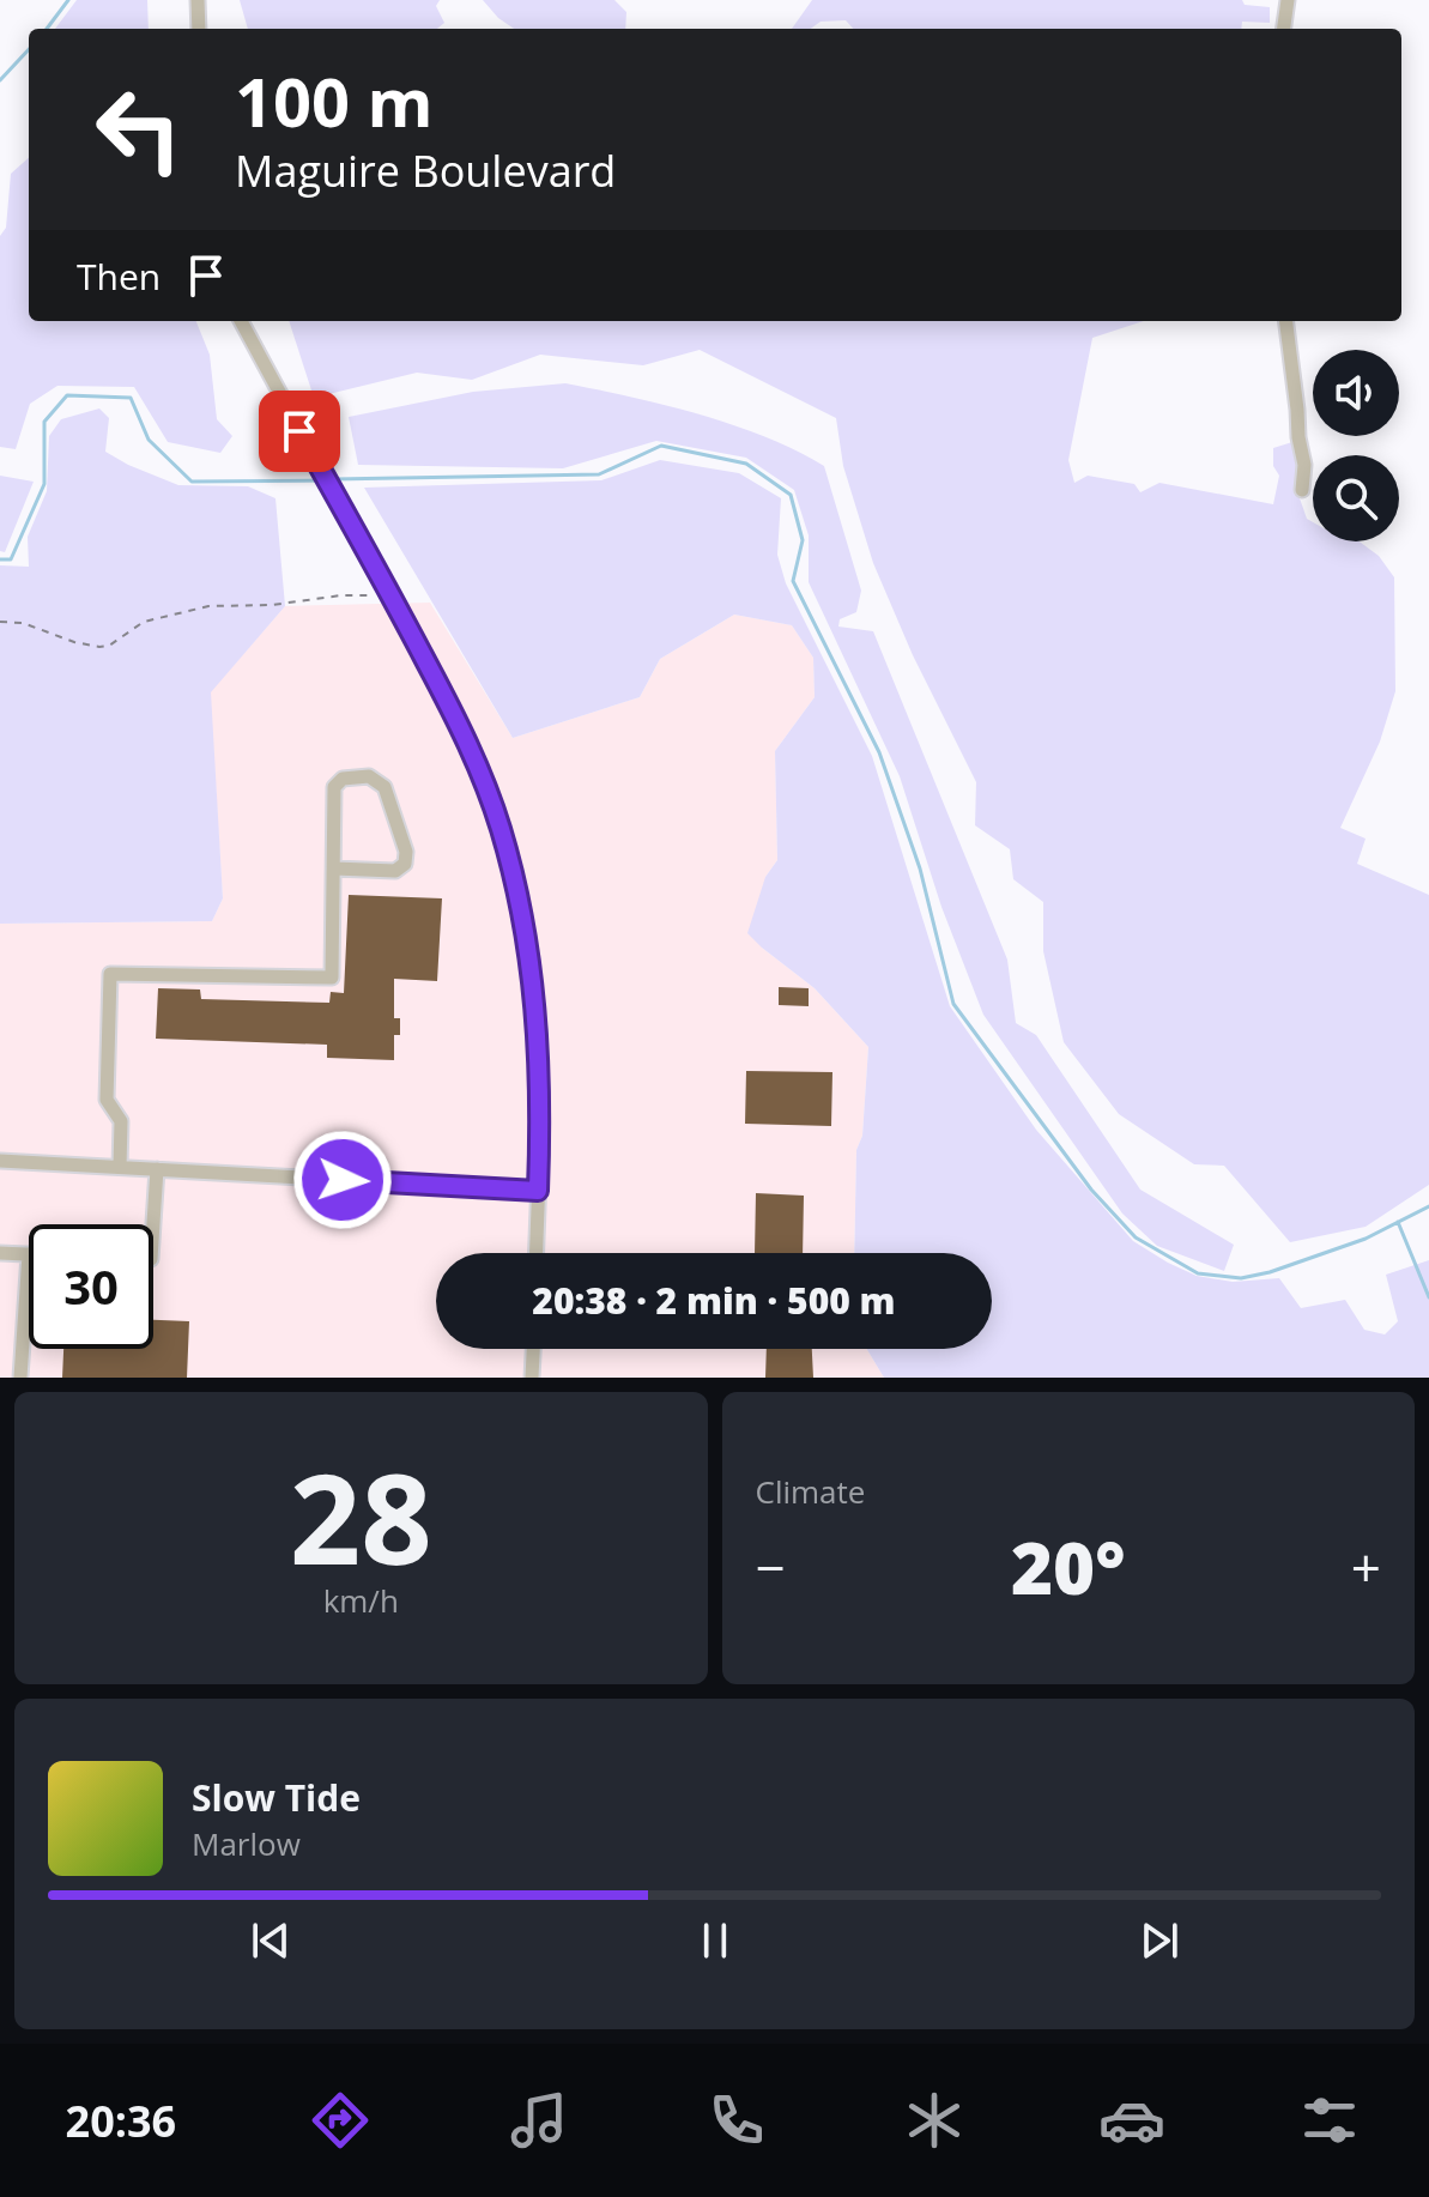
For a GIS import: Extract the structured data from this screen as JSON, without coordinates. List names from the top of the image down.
{
  "page": {
    "turn": ["100 m", "Maguire Boulevard"],
    "then": "Then",
    "limit": "30",
    "trip": "20:38 · 2 min · 500 m",
    "tile": [
      ["28", "km/h"],
      "Climate"
    ],
    "heat": ["−", "20°", "+"],
    "song": ["Slow Tide", "Marlow"],
    "tabs": "20:36"
  }
}
